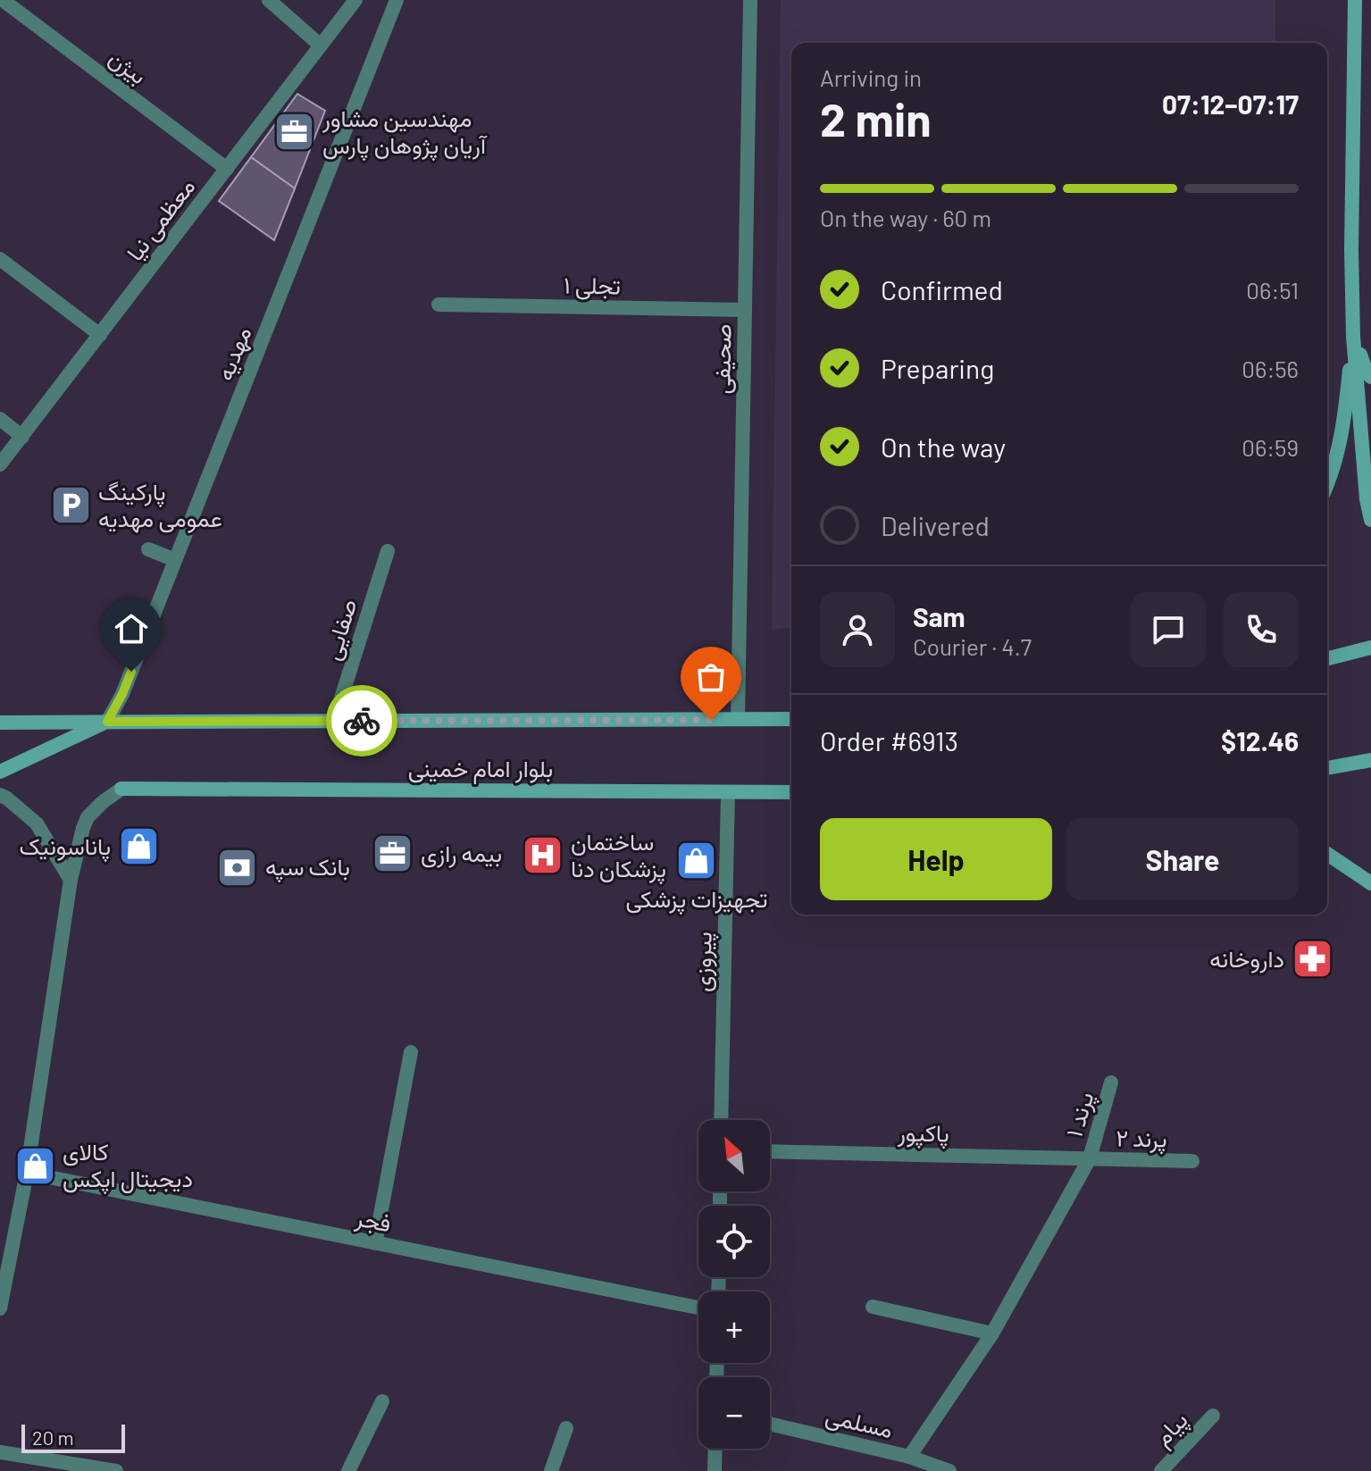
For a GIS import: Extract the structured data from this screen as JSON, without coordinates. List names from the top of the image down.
{
  "streets": {
    "main road": ["بلوار امام خمینی"],
    "street": [
      "بیژن",
      "معظمی نیا",
      "تجلی ١",
      "مهدیه",
      "صحیفی",
      "صفایی",
      "پیروزی",
      "پرند ۱",
      "پاکپور",
      "پرند ۲",
      "فجر",
      "مسلمی",
      "پیام"
    ]
  },
  "crossings": [
    ["بیژن", "معظمی نیا"],
    ["تجلی ١", "صحیفی"],
    ["مهدیه", "بلوار امام خمینی"],
    ["صحیفی", "بلوار امام خمینی"],
    ["صفایی", "بلوار امام خمینی"],
    ["بلوار امام خمینی", "پیروزی"],
    ["پرند ۱", "پاکپور"],
    ["پرند ۱", "پرند ۲"],
    ["پرند ۱", "مسلمی"],
    ["پاکپور", "پرند ۲"]
  ],
  "places": {
    "office": ["مهندسین مشاور آریان پژوهان پارس", "بیمه رازی"],
    "parking": ["پارکینگ عمومی مهدیه"],
    "shop": ["پاناسونیک", "تجهیزات پزشکی", "کالای دیجیتال اپکس"],
    "hospital": ["ساختمان پزشکان دنا"],
    "bank": ["بانک سپه"],
    "pharmacy": ["داروخانه"]
  },
  "scale_bar": "20 m",
  "north": "top left",
  "page": {
    "heading": ["2 min", "Arriving in", "07:12–07:17"],
    "panel": [
      "Sam",
      "Courier · 4.7",
      "Order #6913",
      "$12.46"
    ],
    "bar": "On the way · 60 m",
    "list": [
      ["Confirmed", "06:51"],
      ["Preparing", "06:56"],
      ["On the way", "06:59"],
      "Delivered"
    ],
    "buttons": ["Help", "Share"],
    "map_buttons": ["+", "−"],
    "scale": "20 m"
  }
}
